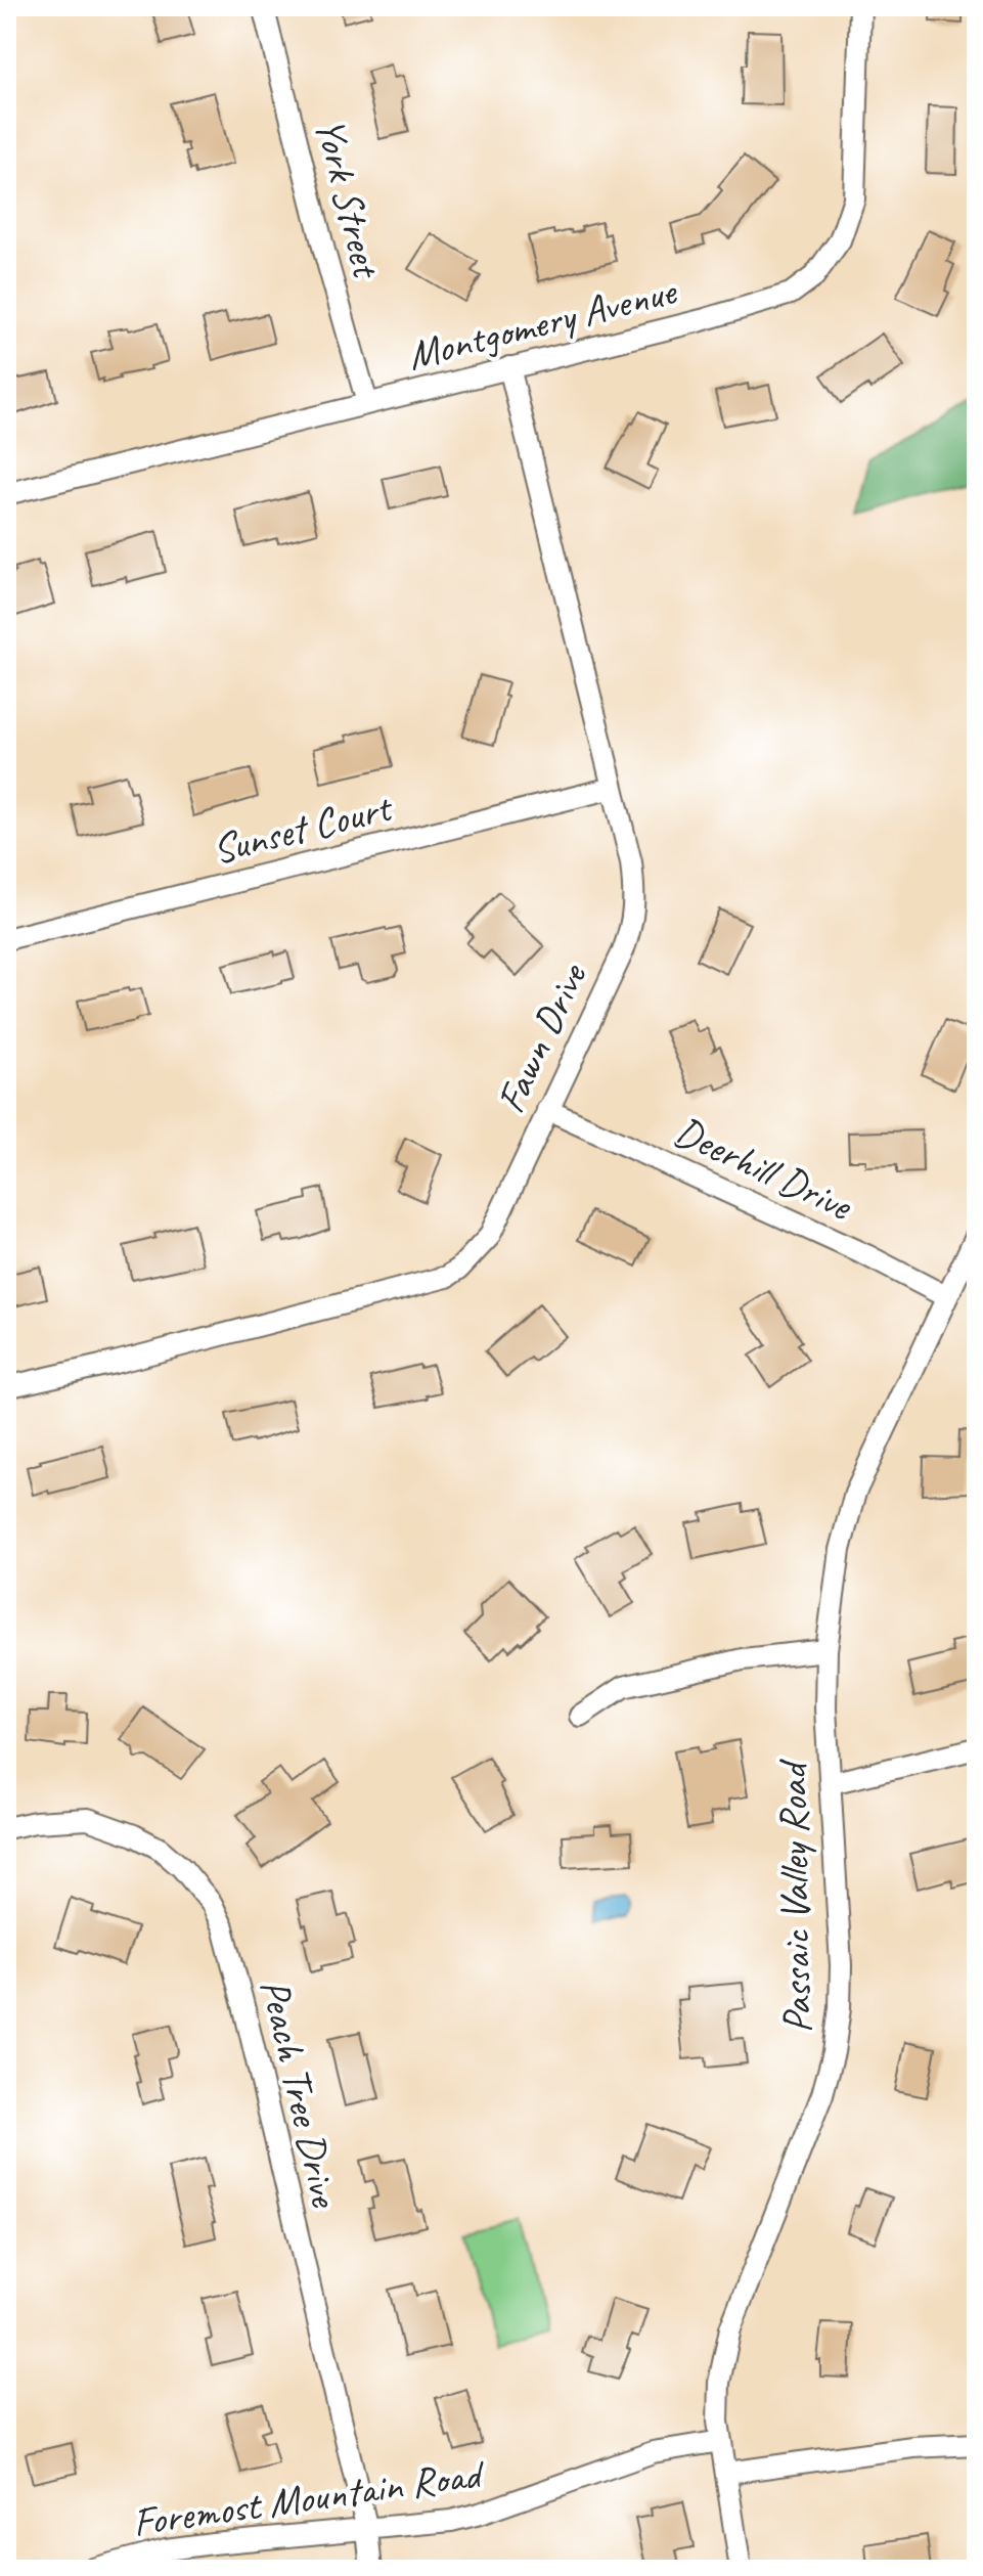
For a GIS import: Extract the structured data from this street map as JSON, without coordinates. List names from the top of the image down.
{
  "streets": {
    "street": [
      "York Street",
      "Montgomery Avenue",
      "Sunset Court",
      "Fawn Drive",
      "Deerhill Drive",
      "Passaic Valley Road",
      "Peach Tree Drive",
      "Foremost Mountain Road"
    ]
  },
  "crossings": [
    ["York Street", "Montgomery Avenue"],
    ["Montgomery Avenue", "Fawn Drive"],
    ["Sunset Court", "Fawn Drive"],
    ["Fawn Drive", "Deerhill Drive"],
    ["Deerhill Drive", "Passaic Valley Road"],
    ["Passaic Valley Road", "Foremost Mountain Road"],
    ["Peach Tree Drive", "Foremost Mountain Road"]
  ]
}
